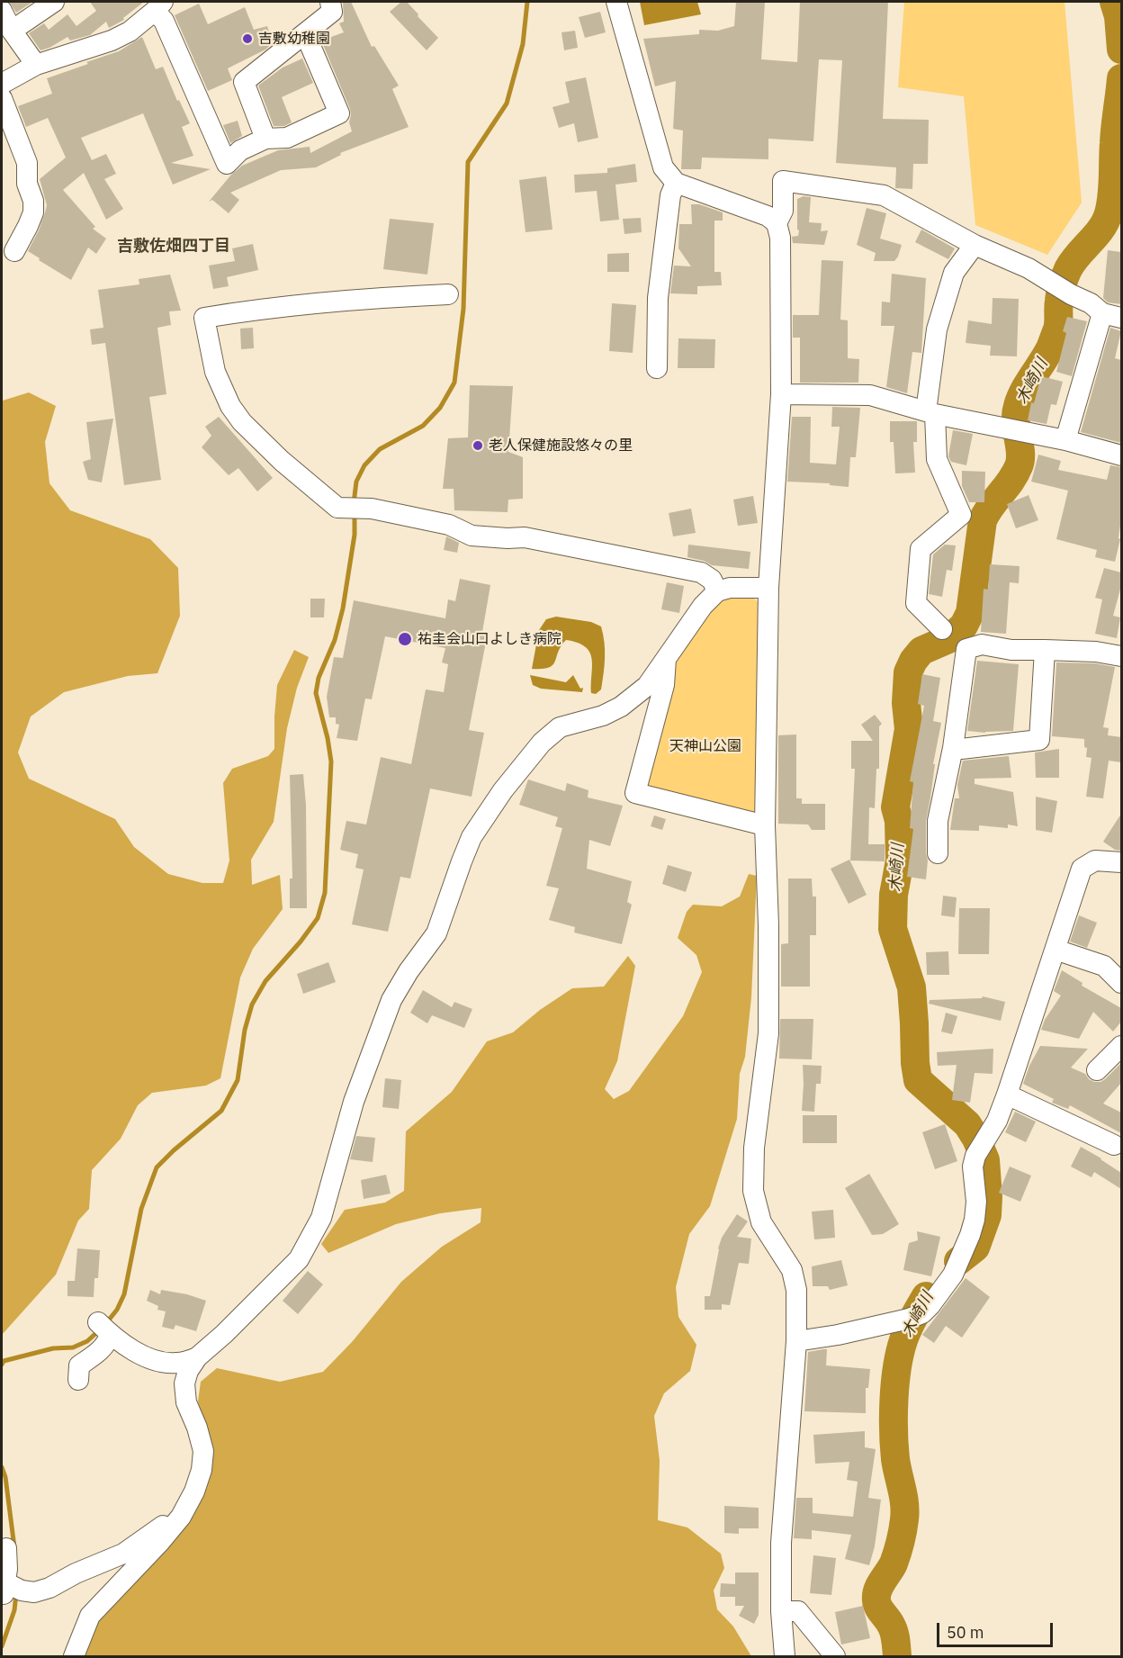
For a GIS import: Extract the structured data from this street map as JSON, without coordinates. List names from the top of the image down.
{
  "districts": ["吉敷佐畑四丁目"],
  "water": ["木崎川"],
  "parks": ["天神山公園"],
  "places": ["吉敷幼稚園", "老人保健施設悠々の里", "祐圭会山口よしき病院"],
  "scale_bar": "50 m"
}
